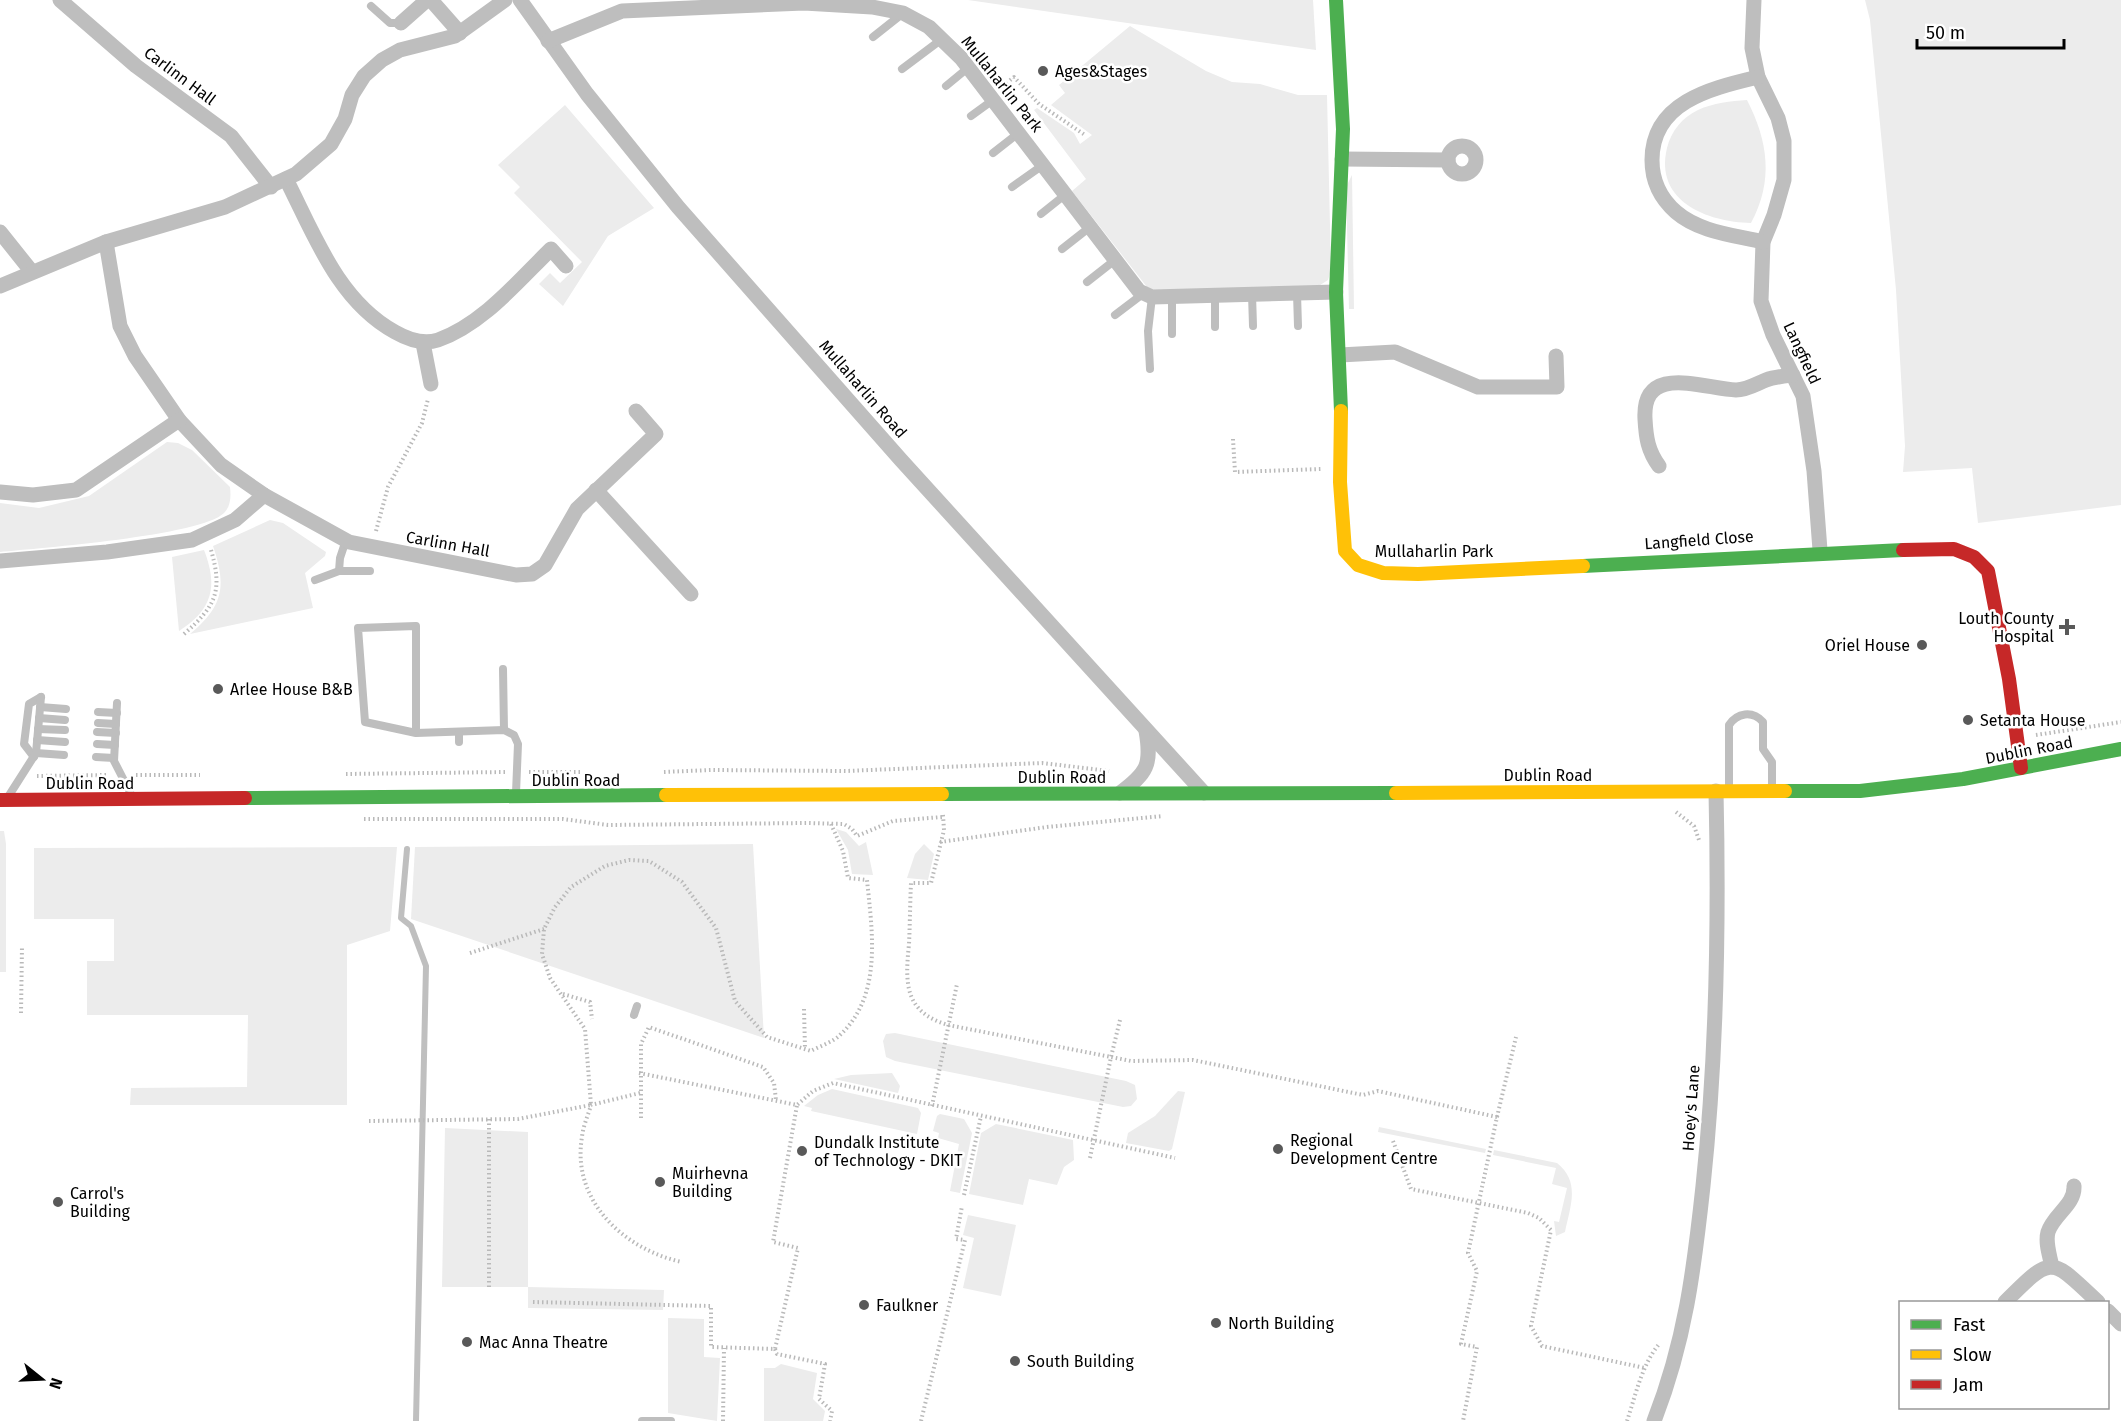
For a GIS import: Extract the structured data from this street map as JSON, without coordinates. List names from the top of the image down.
{
  "streets": {
    "main road": ["Mullaharlin Park", "Langfield Close", "Dublin Road"],
    "street": [
      "Carlinn Hall",
      "Langfield",
      "Mullaharlin Road",
      "Hoey's Lane"
    ]
  },
  "crossings": [
    ["Mullaharlin Park", "Mullaharlin Road"],
    ["Mullaharlin Park", "Langfield Close"],
    ["Langfield", "Langfield Close"],
    ["Mullaharlin Road", "Dublin Road"],
    ["Langfield Close", "Dublin Road"],
    ["Dublin Road", "Hoey's Lane"]
  ],
  "places": {
    "other": [
      "Ages&Stages",
      "Oriel House",
      "Arlee House B&B",
      "Setanta House",
      "Regional Development Centre",
      "Dundalk Institute of Technology - DKIT",
      "Muirhevna Building",
      "Carrol's Building",
      "Faulkner",
      "North Building",
      "Mac Anna Theatre",
      "South Building"
    ],
    "health": ["Louth County Hospital"]
  },
  "legend": ["Fast", "Slow", "Jam"],
  "scale_bar": "50 m",
  "north": "right"
}
